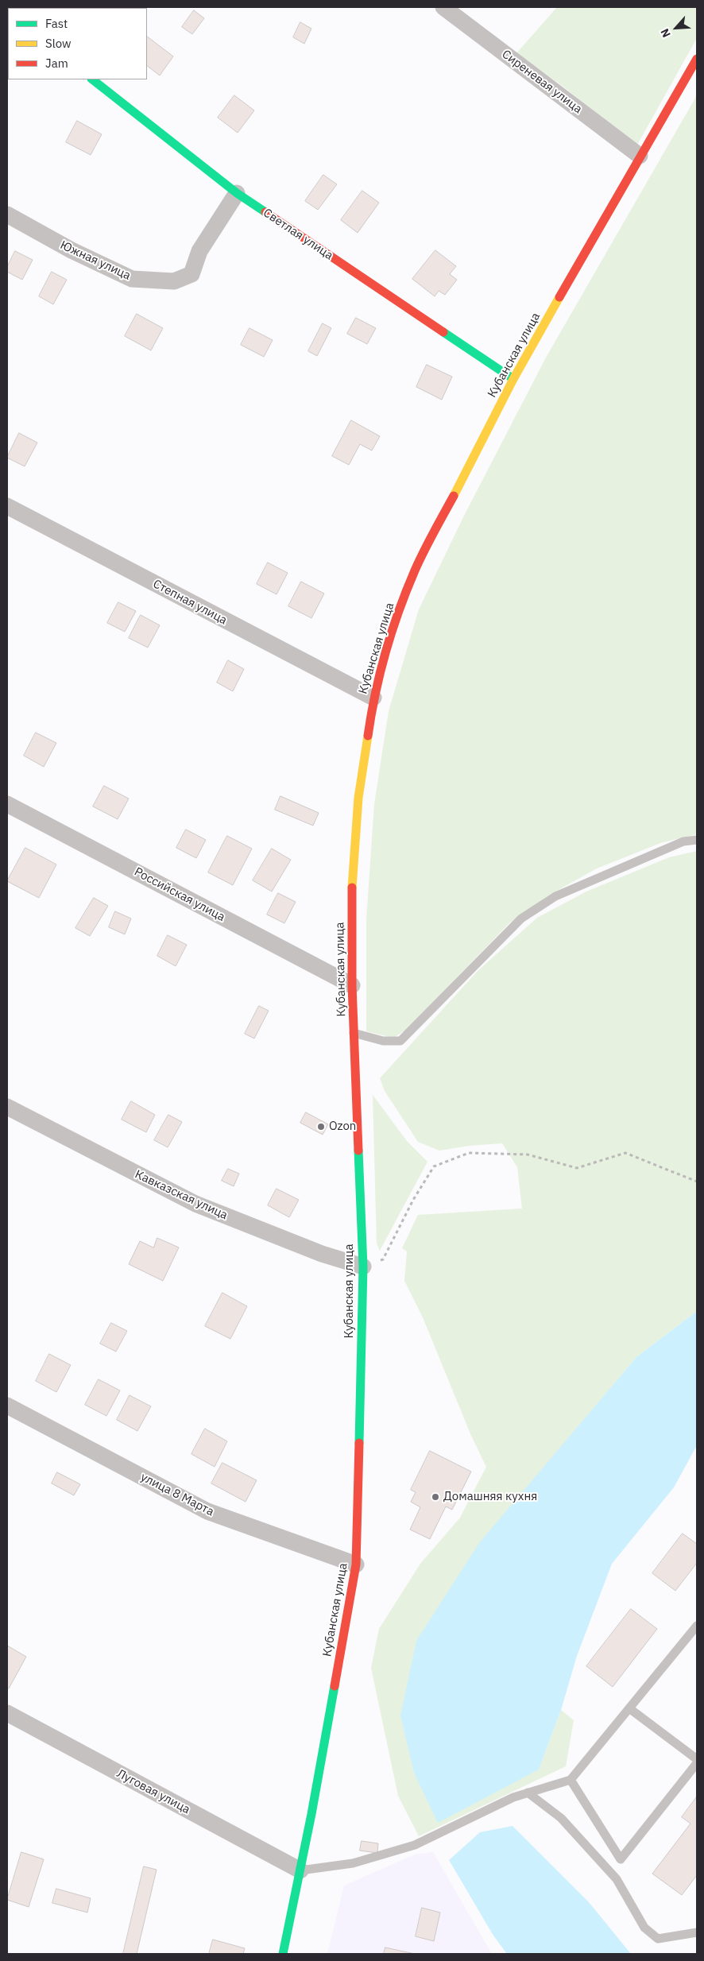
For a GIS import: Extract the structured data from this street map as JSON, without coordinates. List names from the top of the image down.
{
  "streets": {
    "main road": ["Светлая улица", "Кубанская улица"],
    "street": [
      "Сиреневая улица",
      "Южная улица",
      "Степная улица",
      "Российская улица",
      "Кавказская улица",
      "улица 8 Марта",
      "Луговая улица"
    ]
  },
  "crossings": [
    ["Сиреневая улица", "Кубанская улица"],
    ["Светлая улица", "Южная улица"],
    ["Светлая улица", "Кубанская улица"],
    ["Кубанская улица", "Степная улица"],
    ["Кубанская улица", "Российская улица"],
    ["Кубанская улица", "Кавказская улица"],
    ["Кубанская улица", "улица 8 Марта"],
    ["Кубанская улица", "Луговая улица"]
  ],
  "places": ["Ozon", "Домашняя кухня"],
  "legend": ["Fast", "Slow", "Jam"],
  "north": "bottom left"
}
